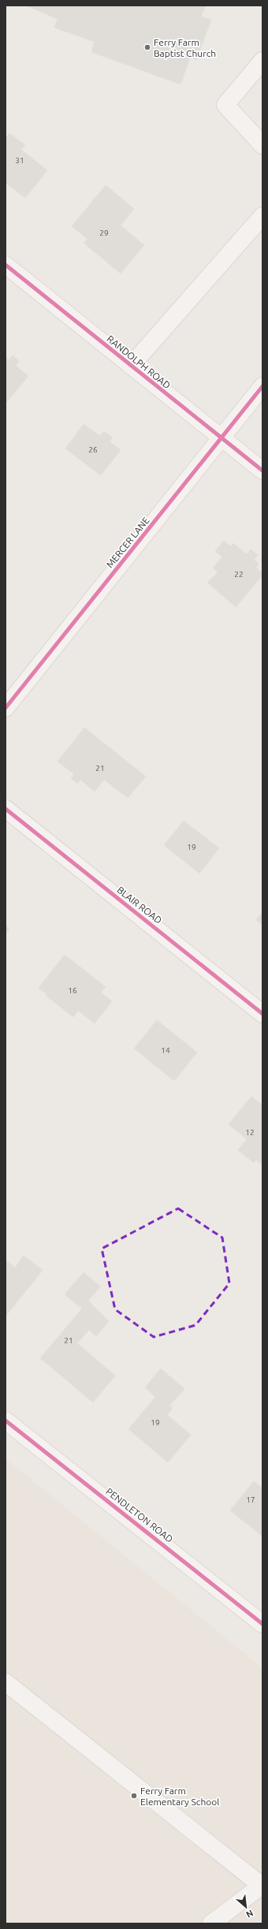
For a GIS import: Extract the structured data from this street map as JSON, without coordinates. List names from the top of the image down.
{
  "streets": {
    "street": [
      "RANDOLPH ROAD",
      "MERCER LANE",
      "BLAIR ROAD",
      "PENDLETON ROAD"
    ]
  },
  "crossings": [
    ["RANDOLPH ROAD", "MERCER LANE"]
  ],
  "places": ["Ferry Farm Baptist Church", "Ferry Farm Elementary School"],
  "house_numbers": [
    "31",
    "29",
    "26",
    "22",
    "21",
    "19",
    "16",
    "14",
    "12",
    "21",
    "19",
    "17"
  ],
  "north": "bottom right"
}
